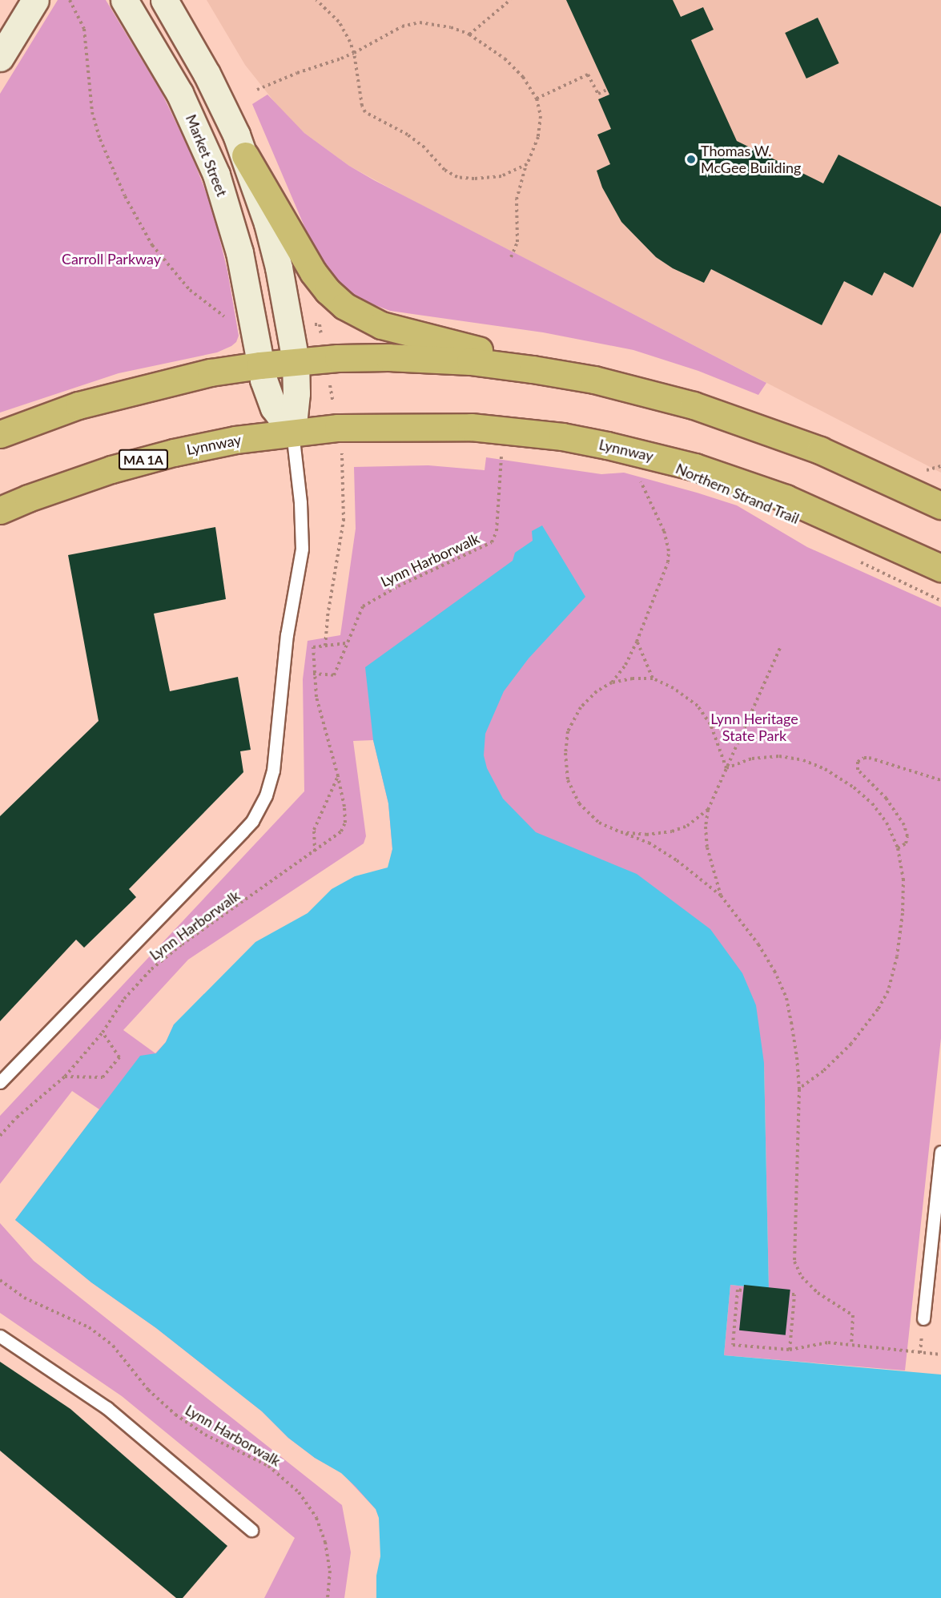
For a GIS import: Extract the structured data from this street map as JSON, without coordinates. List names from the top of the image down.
{
  "streets": {
    "highway": ["Lynnway", "MA 1A"],
    "main road": ["Market Street"],
    "path": ["Lynn Harborwalk"]
  },
  "parks": ["Carroll Parkway", "Lynn Heritage State Park"],
  "places": ["Thomas W. McGee Building"]
}
